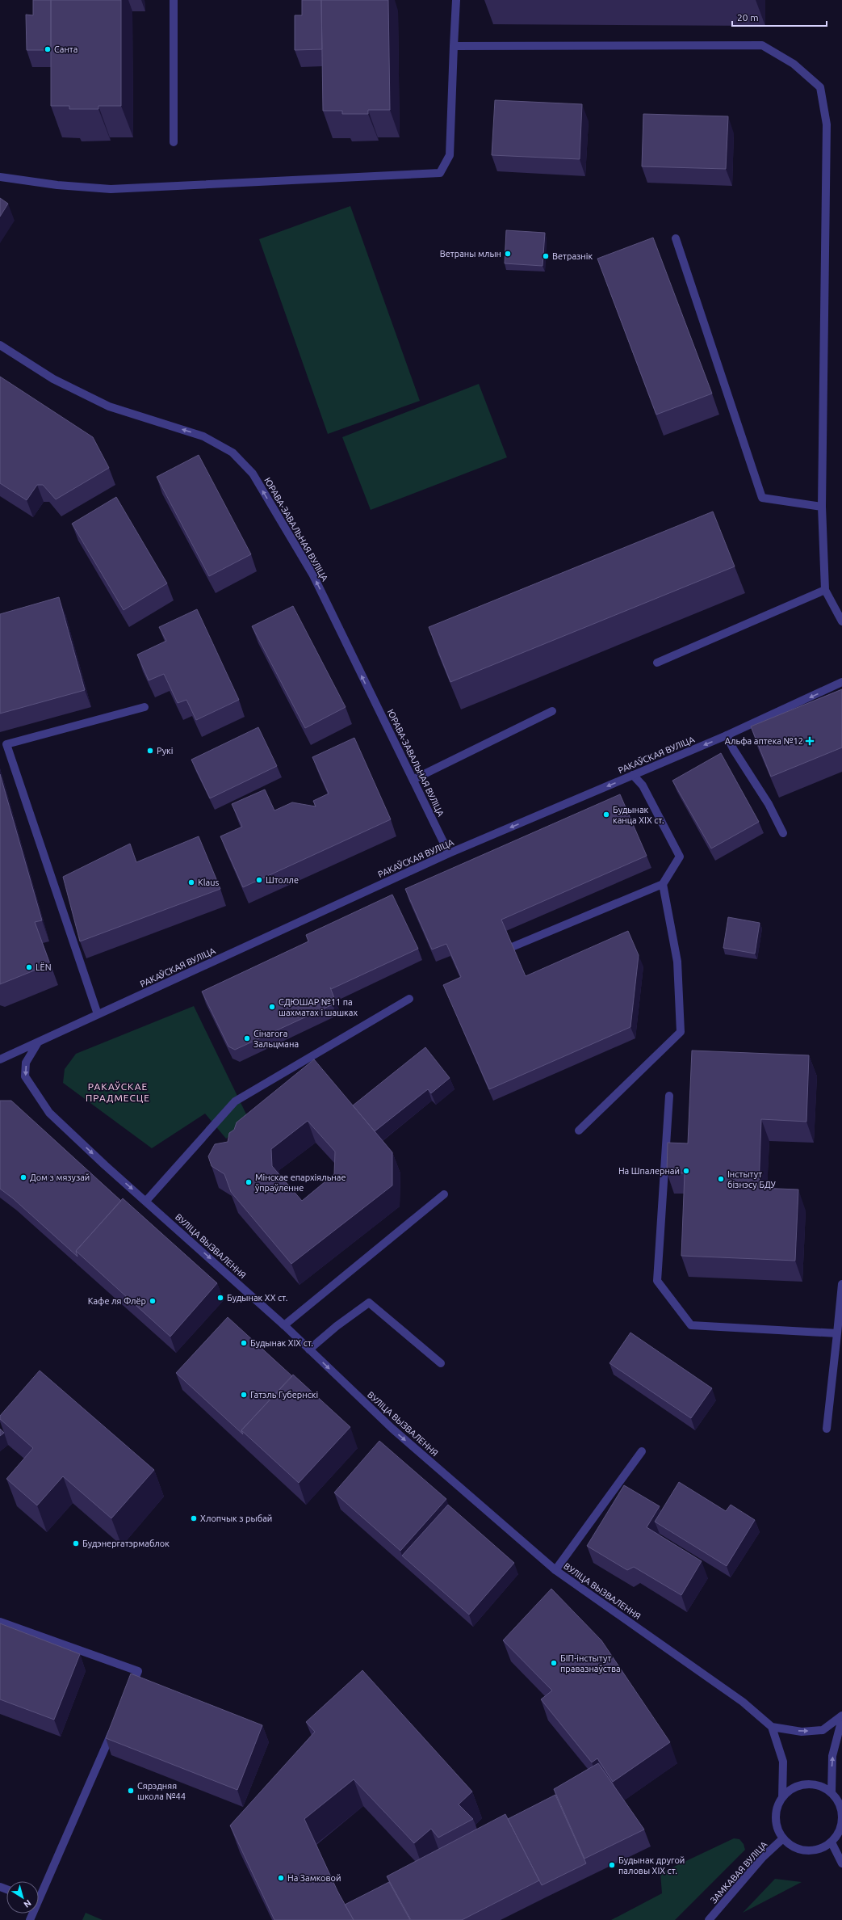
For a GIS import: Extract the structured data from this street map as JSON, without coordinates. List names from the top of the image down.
{
  "streets": {
    "street": [
      "ЮРАВА-ЗАВАЛЬНАЯ ВУЛІЦА",
      "РАКАЎСКАЯ ВУЛІЦА",
      "ВУЛІЦА ВЫЗВАЛЕННЯ",
      "ЗАМКАВАЯ ВУЛІЦА"
    ]
  },
  "crossings": [
    ["ЮРАВА-ЗАВАЛЬНАЯ ВУЛІЦА", "РАКАЎСКАЯ ВУЛІЦА"],
    ["РАКАЎСКАЯ ВУЛІЦА", "ВУЛІЦА ВЫЗВАЛЕННЯ"]
  ],
  "one_way": ["ЮРАВА-ЗАВАЛЬНАЯ ВУЛІЦА", "РАКАЎСКАЯ ВУЛІЦА", "ВУЛІЦА ВЫЗВАЛЕННЯ"],
  "districts": ["РАКАЎСКАЕ ПРАДМЕСЦЕ"],
  "places": {
    "other": [
      "Санта",
      "Ветраны млын",
      "Ветразнік",
      "Рукі",
      "Будынак канца ХІХ ст.",
      "Штолле",
      "Klaus",
      "LЁN",
      "СДЮШАР №11 па шахматах і шашках",
      "Сінагога Зальцмана",
      "На Шпалернай",
      "Дом з мязузай",
      "Інстытут бізнэсу БДУ",
      "Мінскае епархіяльнае ўпраўленне",
      "Будынак XX ст.",
      "Кафе ля Флёр",
      "Будынак XIX ст.",
      "Гатэль Губернскі",
      "Хлопчык з рыбай",
      "Будэнергатэрмаблок",
      "БІП-інстытут правазнаўства",
      "Сярэдняя школа №44",
      "Будынак другой паловы XIX ст.",
      "На Замковой"
    ],
    "health": ["Альфа аптека №12"]
  },
  "scale_bar": "20 m",
  "north": "bottom right"
}
